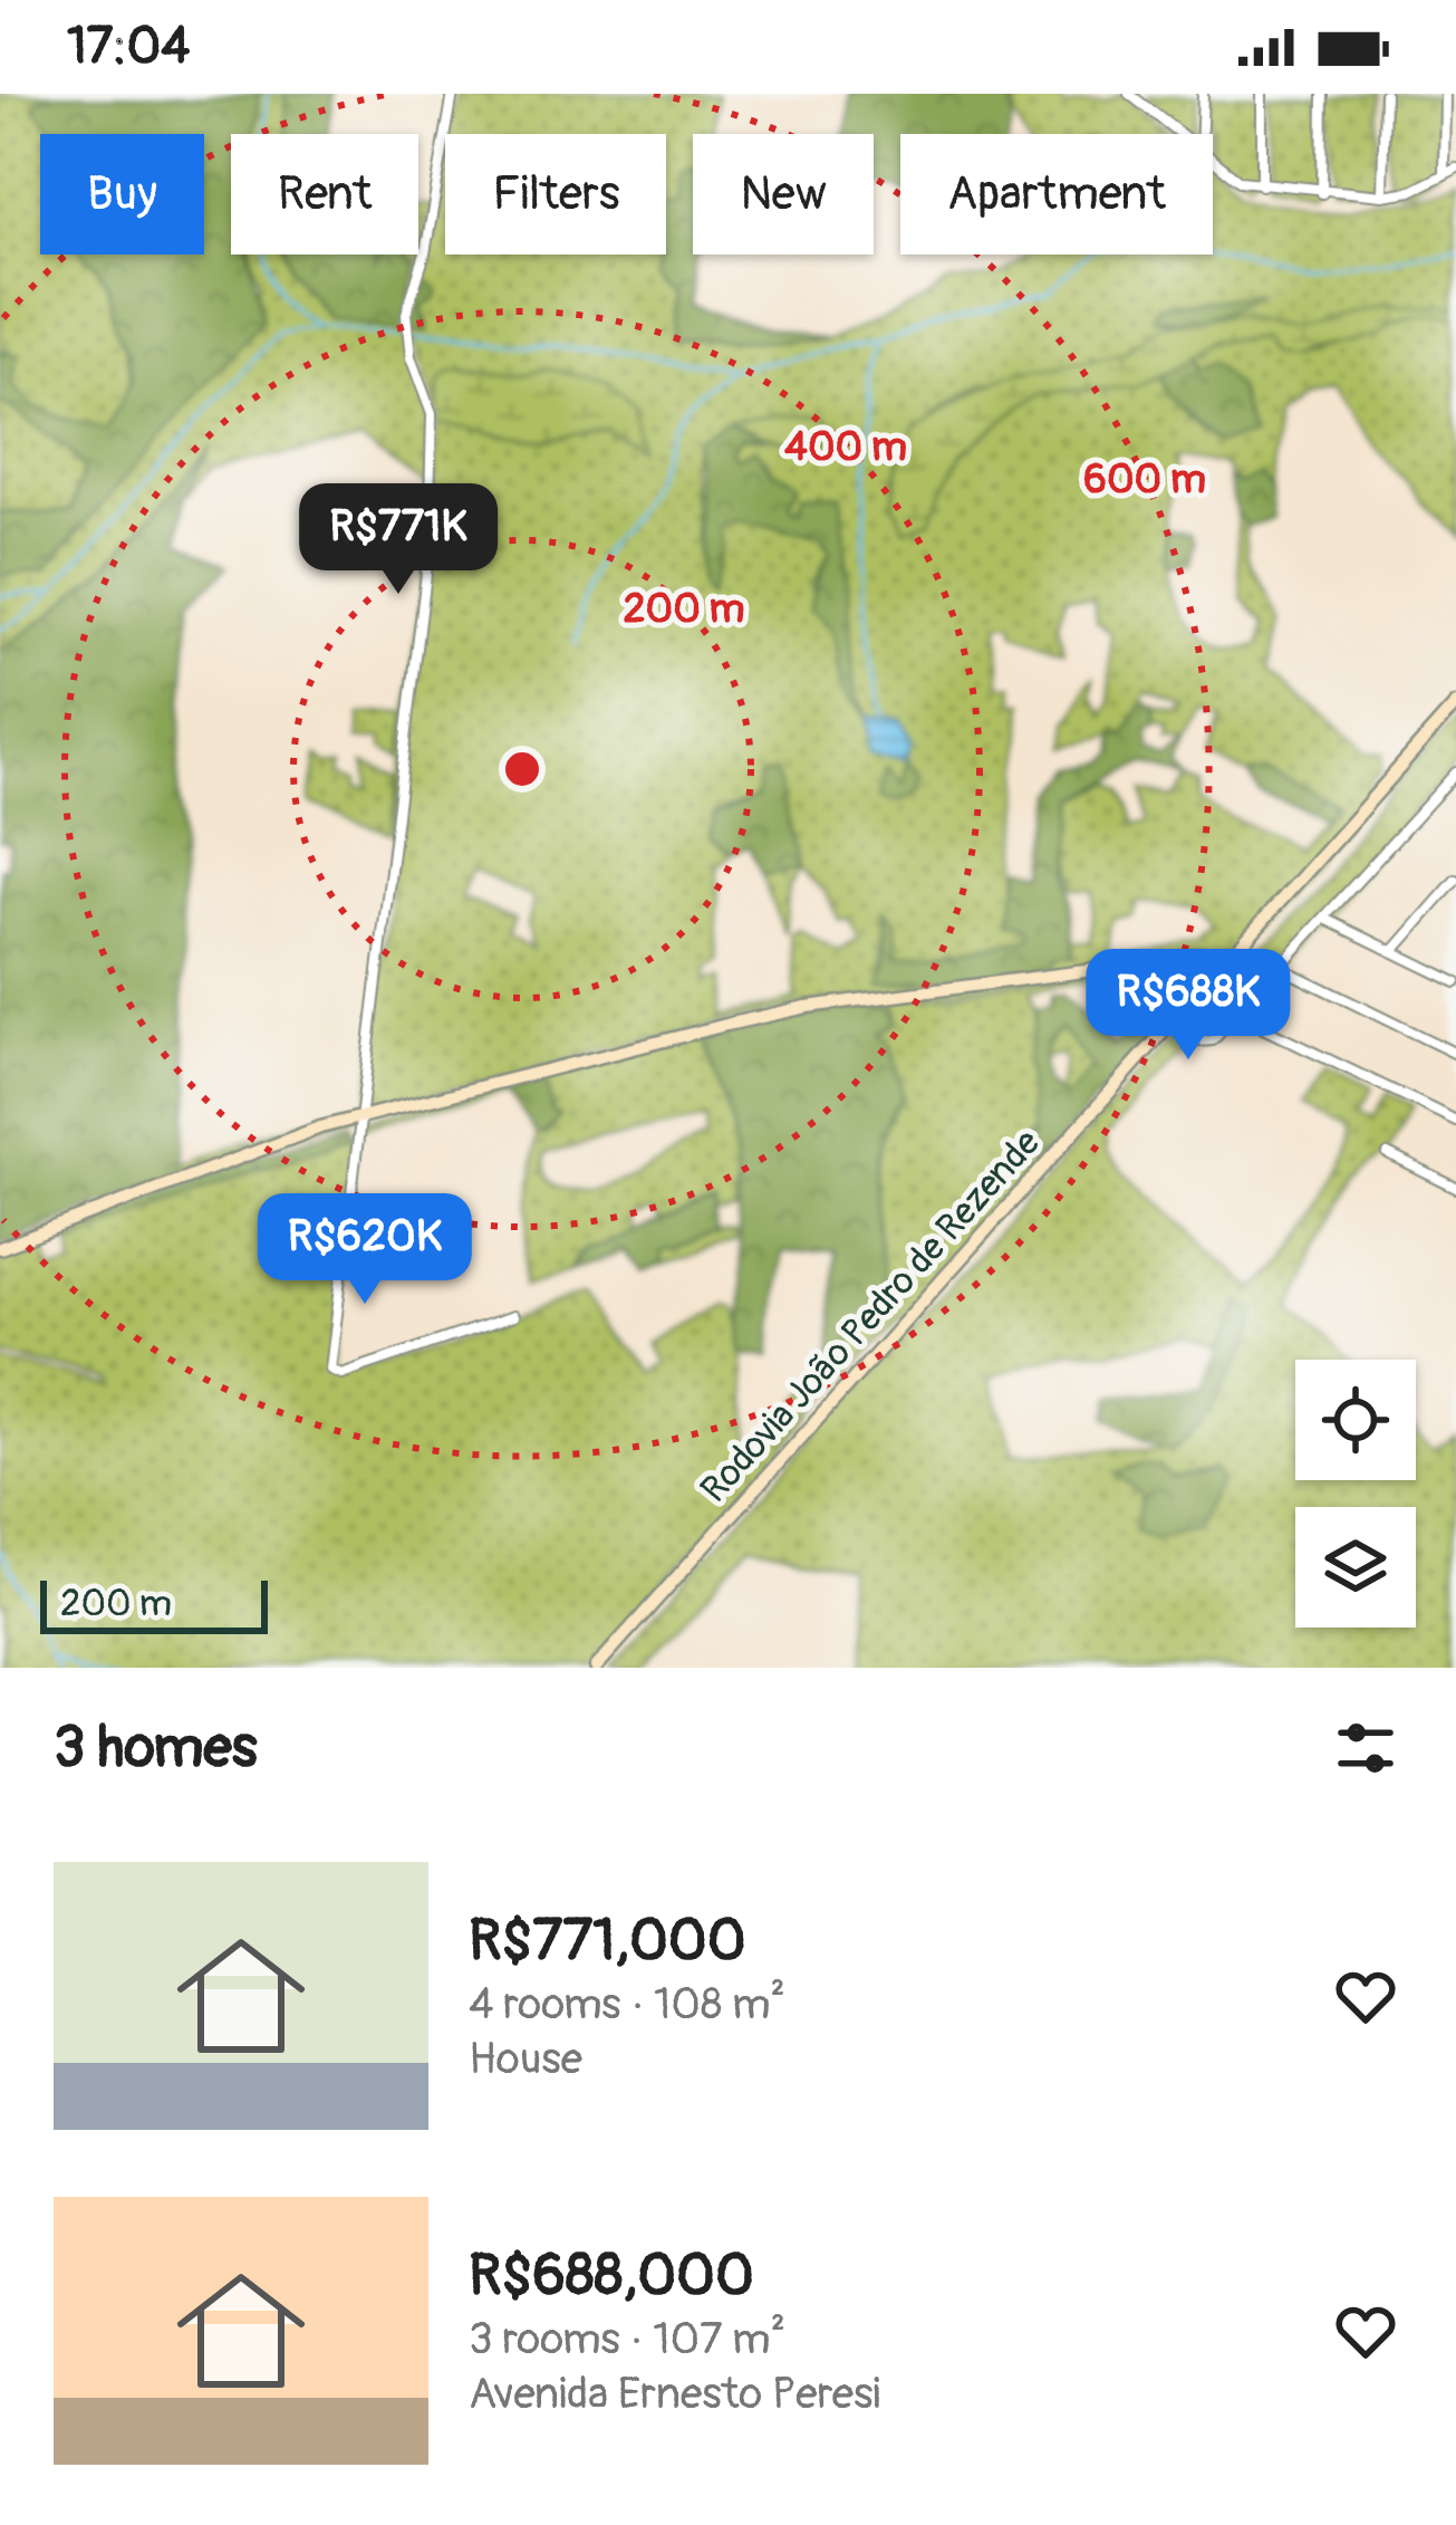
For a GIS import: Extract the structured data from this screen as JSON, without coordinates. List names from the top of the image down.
{
  "streets": {
    "main road": ["Rodovia João Pedro de Rezende"]
  },
  "scale_bar": "200 m",
  "page": {
    "status": "17:04",
    "chip": [
      "Buy",
      "Rent",
      "Filters",
      "New",
      "Apartment"
    ],
    "price": ["R$771K", "R$688K", "R$620K"],
    "scale": "200 m",
    "heading": "3 homes",
    "list": [
      {
        "name": "R$771,000",
        "note": "4 rooms · 108 m² · House"
      },
      {
        "name": "R$688,000",
        "note": "3 rooms · 107 m² · Avenida Ernesto Peresi"
      }
    ]
  },
  "rings": ["400 m", "600 m", "200 m"]
}
